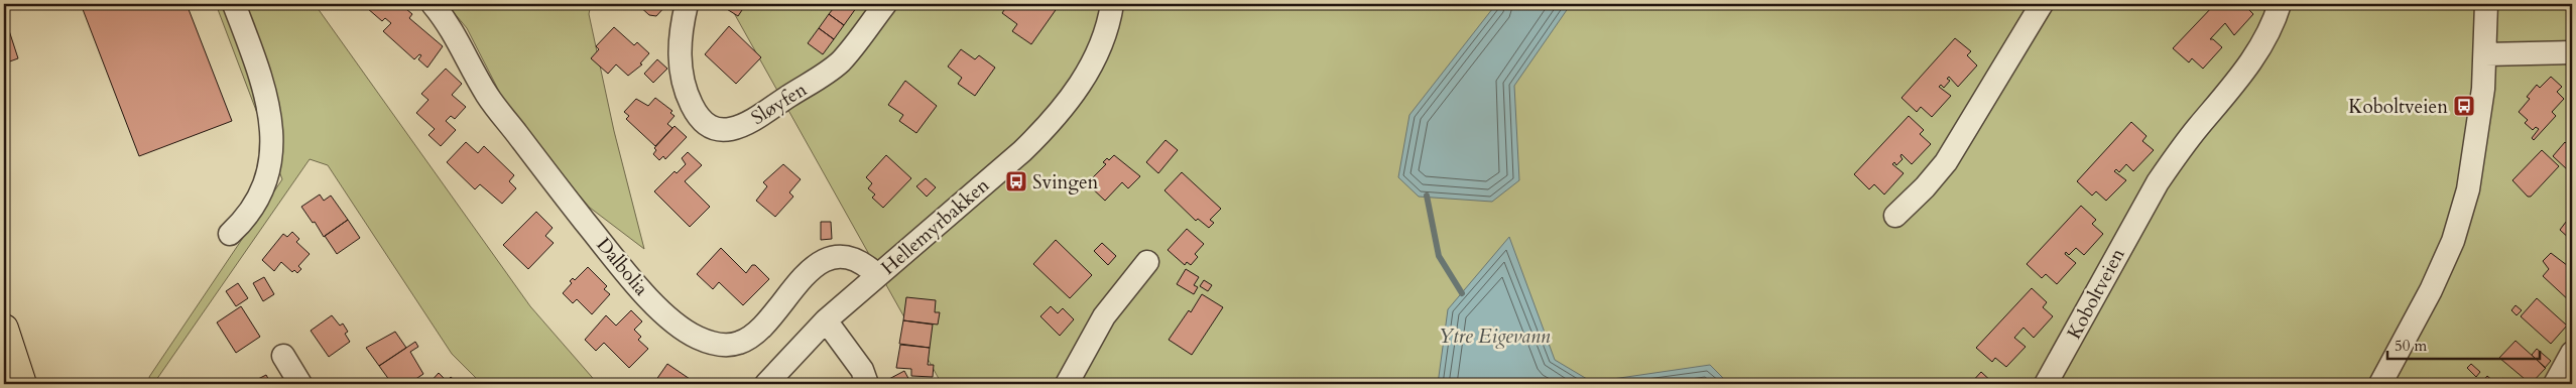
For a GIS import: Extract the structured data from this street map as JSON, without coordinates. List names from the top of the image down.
{
  "streets": {
    "street": [
      "Sløyfen",
      "Hellemyrbakken",
      "Dalbolia",
      "Koboltveien"
    ]
  },
  "crossings": [
    ["Hellemyrbakken", "Dalbolia"]
  ],
  "water": ["Ytre Eigevann"],
  "places": {
    "bus stop": ["Koboltveien", "Svingen"]
  },
  "scale_bar": "50 m"
}
